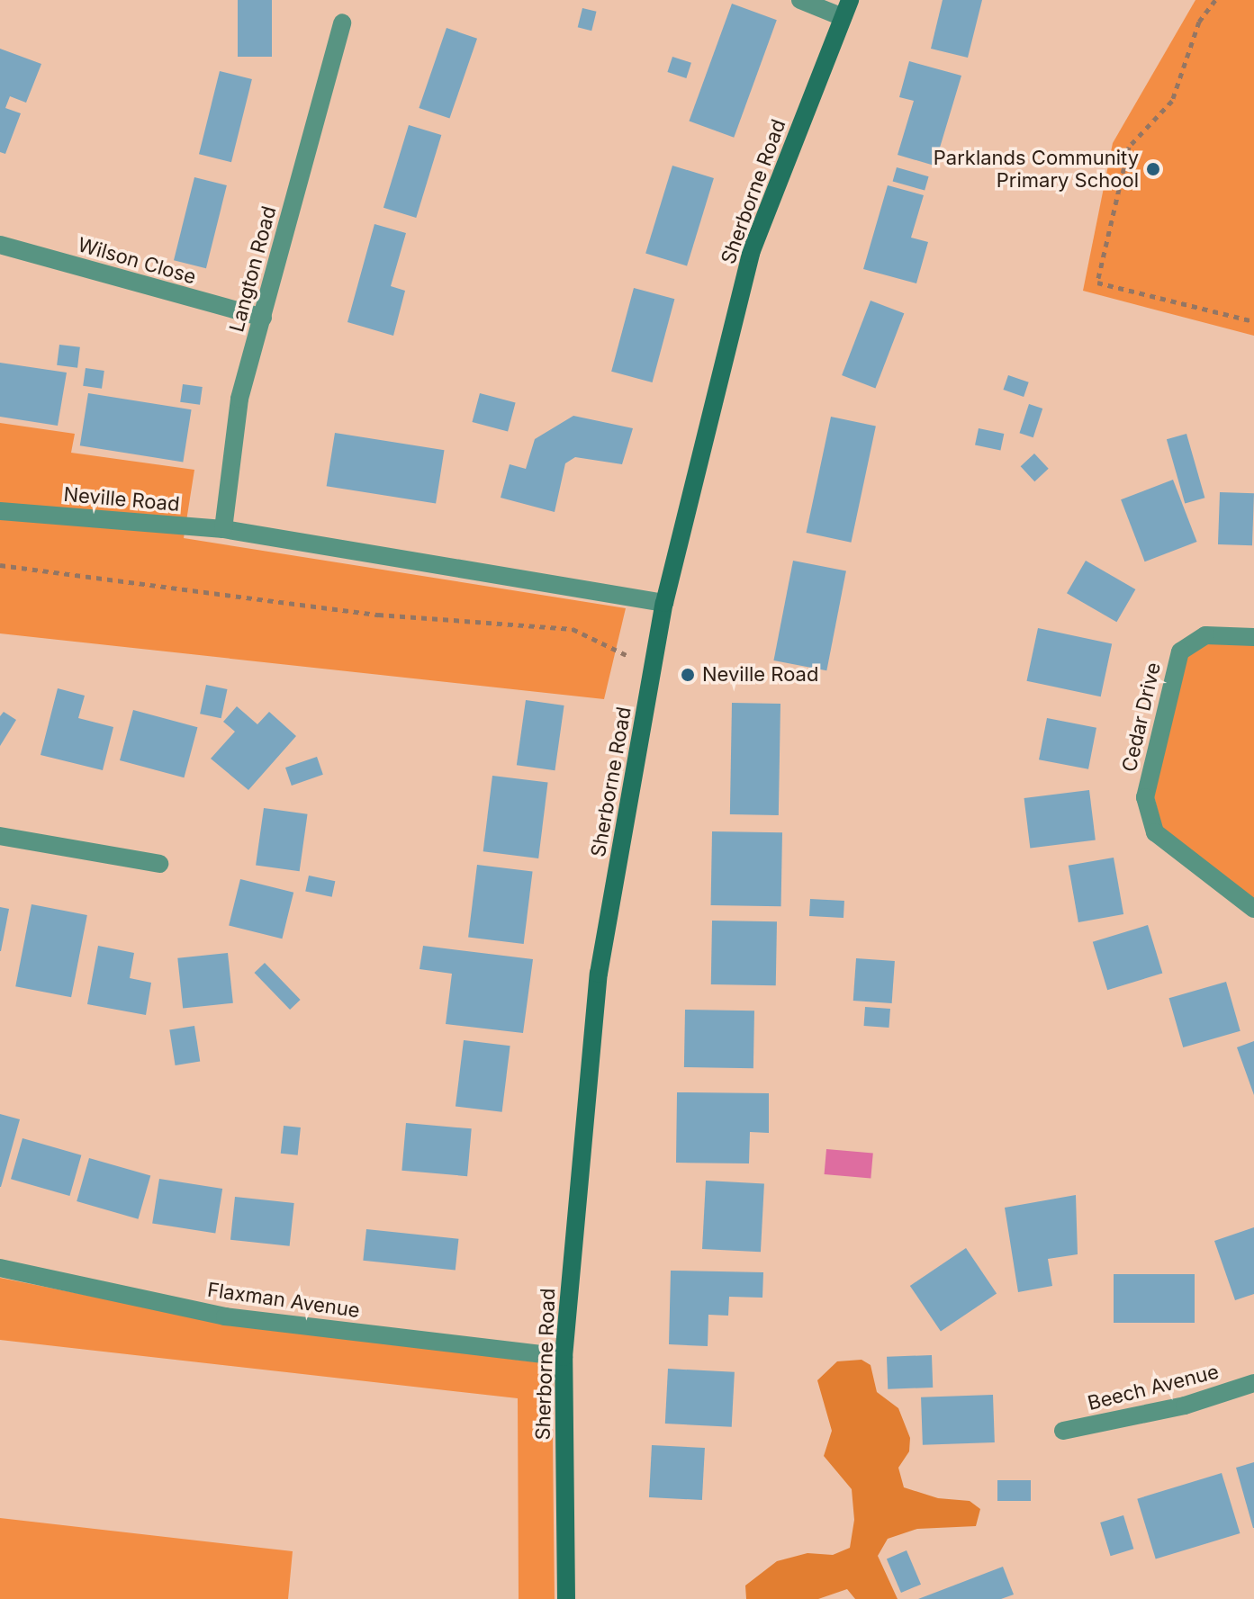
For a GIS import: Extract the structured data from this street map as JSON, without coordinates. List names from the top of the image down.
{
  "streets": {
    "street": [
      "Sherborne Road",
      "Wilson Close",
      "Langton Road",
      "Neville Road",
      "Cedar Drive",
      "Flaxman Avenue",
      "Beech Avenue"
    ]
  },
  "crossings": [
    ["Sherborne Road", "Neville Road"],
    ["Sherborne Road", "Flaxman Avenue"],
    ["Wilson Close", "Langton Road"],
    ["Langton Road", "Neville Road"]
  ],
  "places": ["Parklands Community Primary School", "Neville Road"]
}
